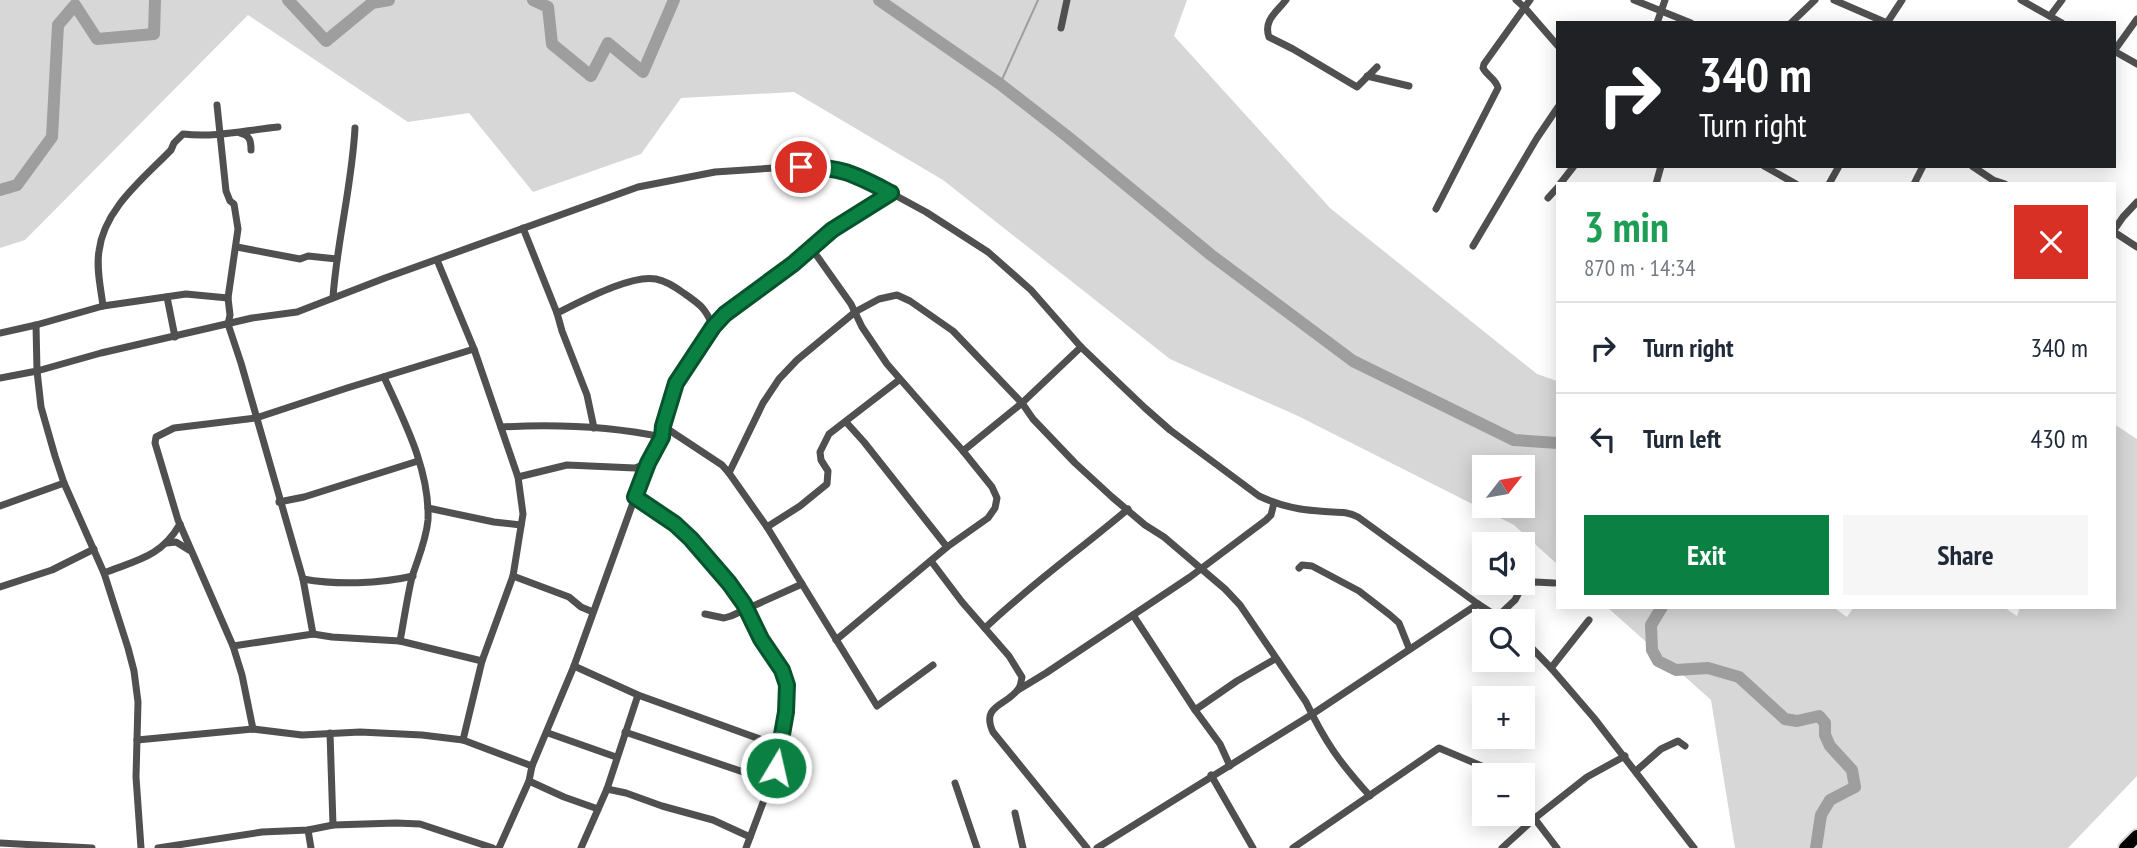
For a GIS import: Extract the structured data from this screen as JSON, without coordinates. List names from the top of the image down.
{
  "north": "top right",
  "page": {
    "turn": ["340 m", "Turn right"],
    "heading": ["3 min", "870 m · 14:34"],
    "list": [
      {
        "name": "Turn right",
        "value": "340 m"
      },
      {
        "name": "Turn left",
        "value": "430 m"
      }
    ],
    "map_buttons": ["+", "−"],
    "buttons": ["Exit", "Share"]
  }
}
